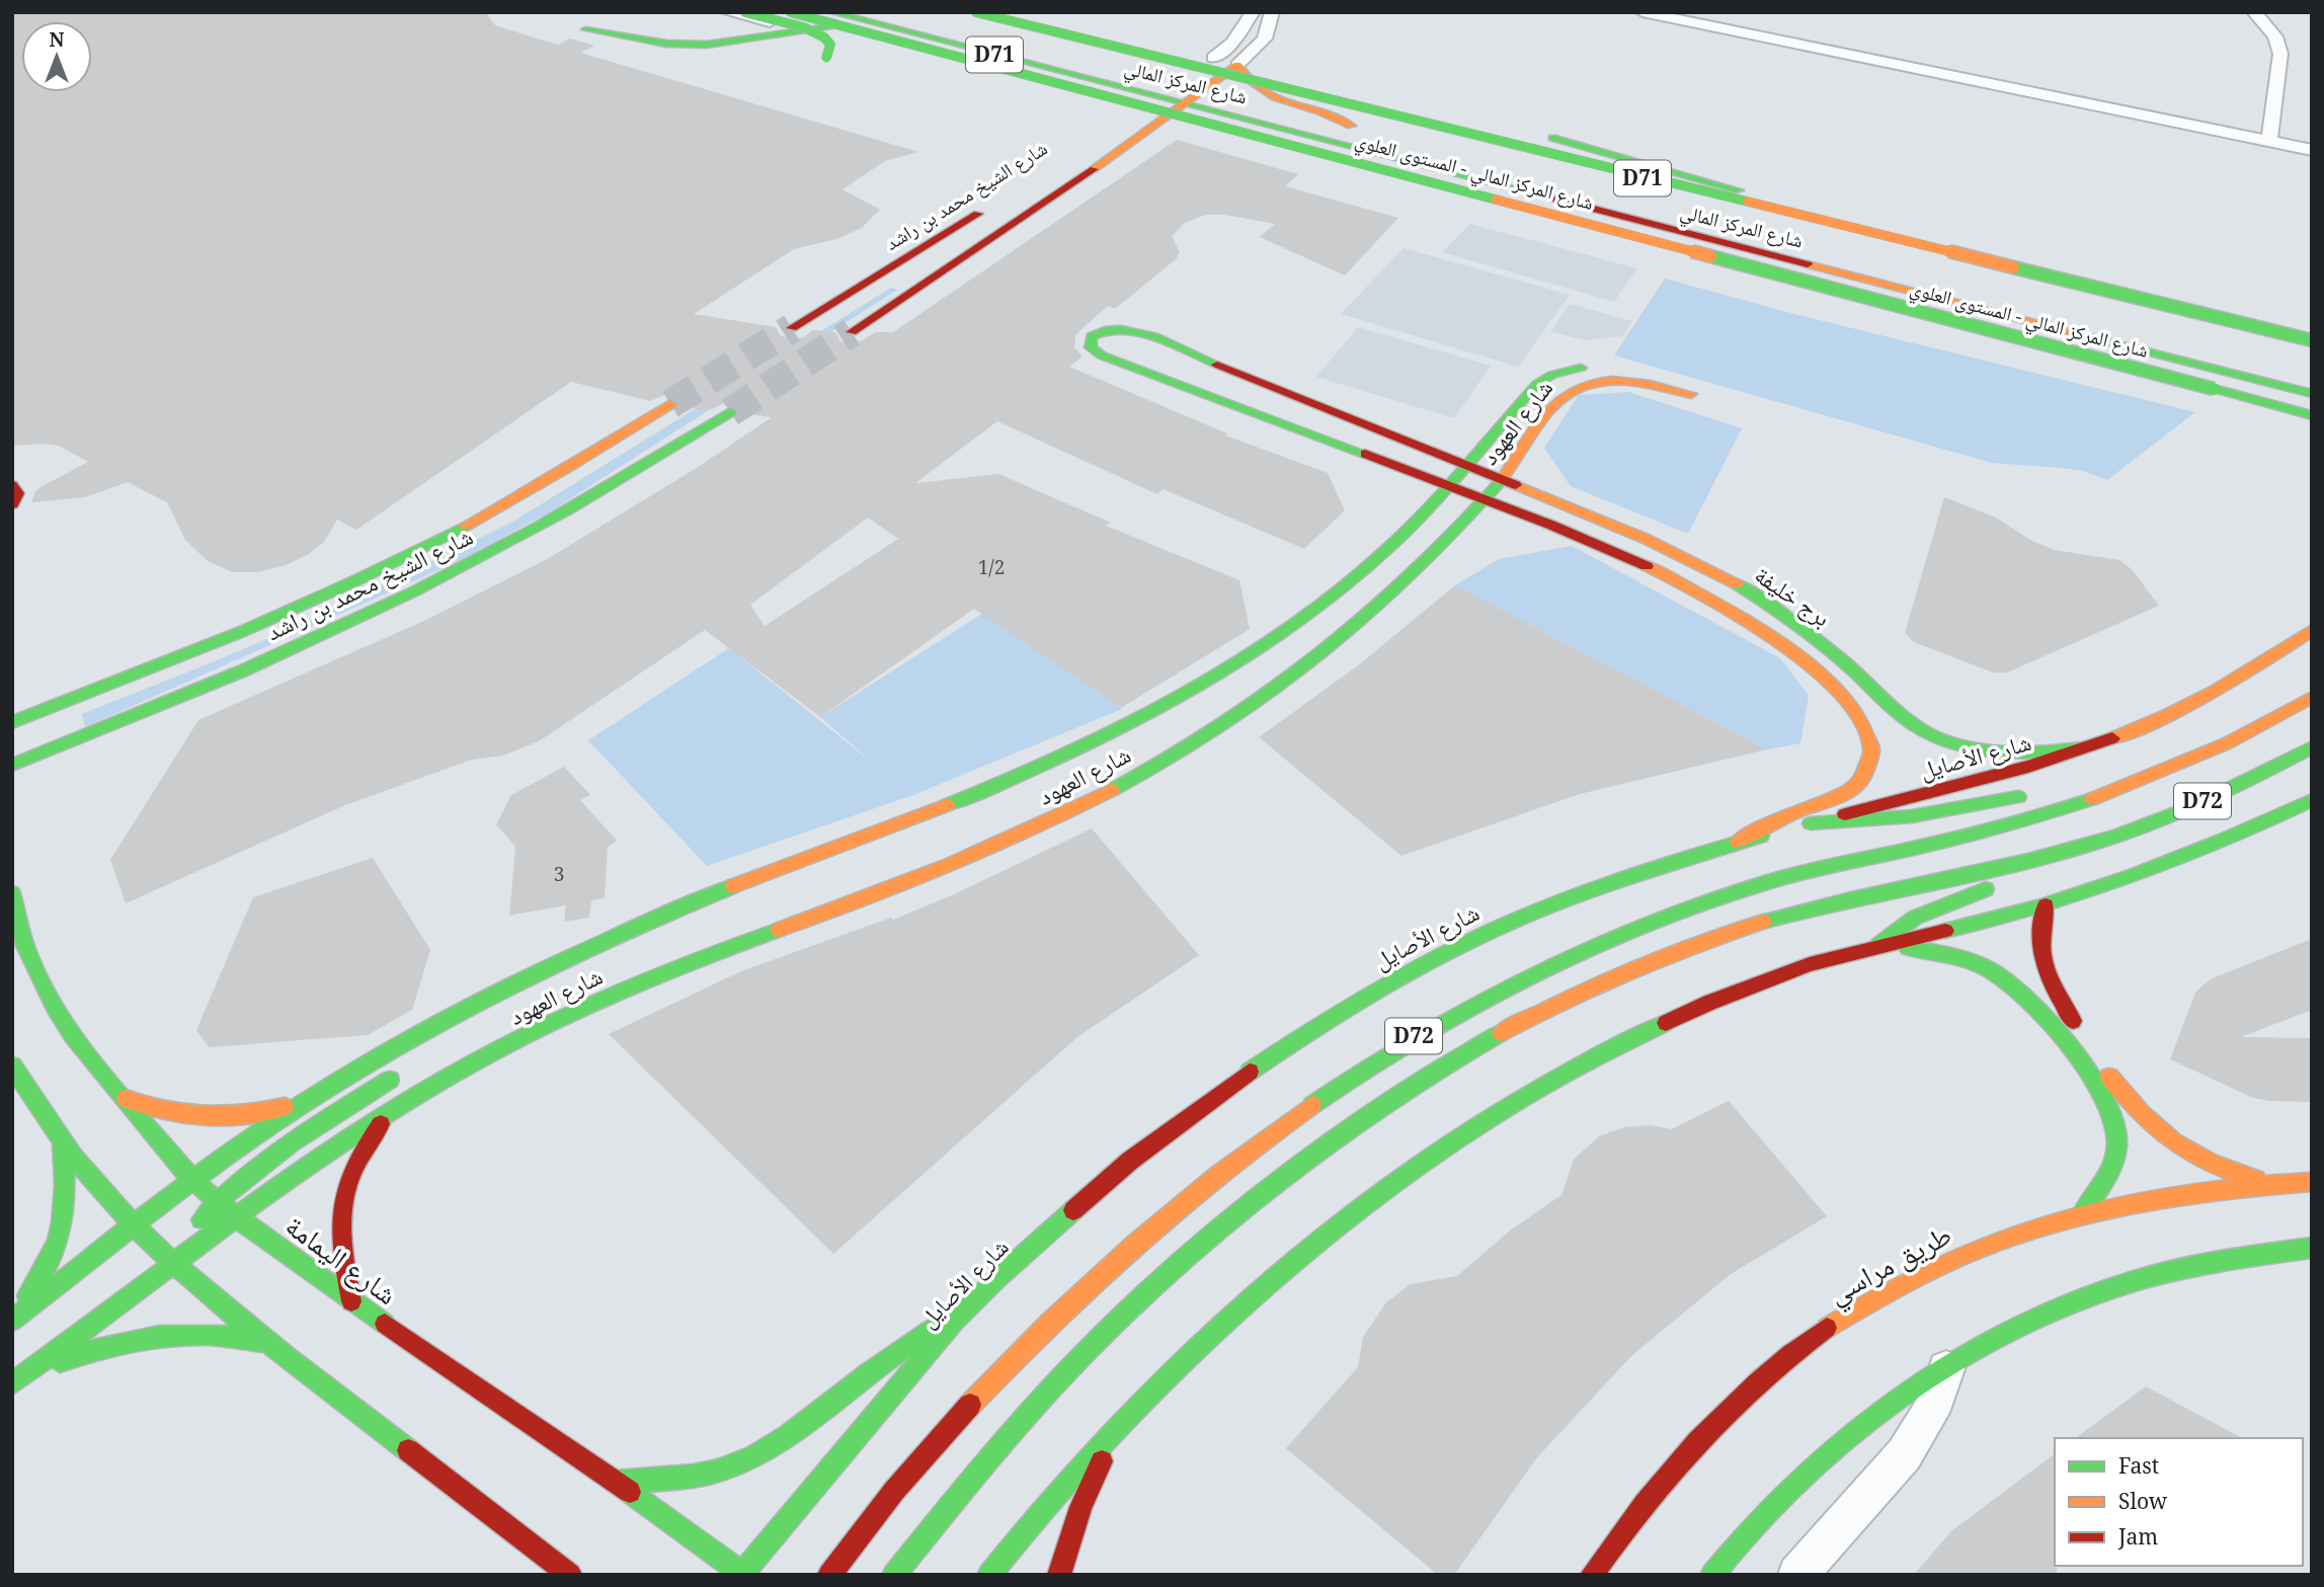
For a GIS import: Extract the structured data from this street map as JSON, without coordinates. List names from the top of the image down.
{
  "streets": {
    "main road": [
      "D71",
      "شارع المركز المالي",
      "شارع المركز المالي - المستوى العلوي",
      "شارع الشيخ محمد بن راشد",
      "شارع العهود",
      "برج خليفة",
      "شارع الأصايل",
      "D72",
      "شارع اليمامة",
      "طريق مراسي"
    ]
  },
  "crossings": [
    ["شارع المركز المالي", "شارع المركز المالي - المستوى العلوي"],
    ["شارع العهود", "برج خليفة"],
    ["شارع العهود", "شارع اليمامة"],
    ["برج خليفة", "شارع الأصايل"],
    ["شارع الأصايل", "شارع اليمامة"]
  ],
  "house_numbers": ["1/2", "3"],
  "legend": ["Fast", "Slow", "Jam"],
  "north": "top"
}
